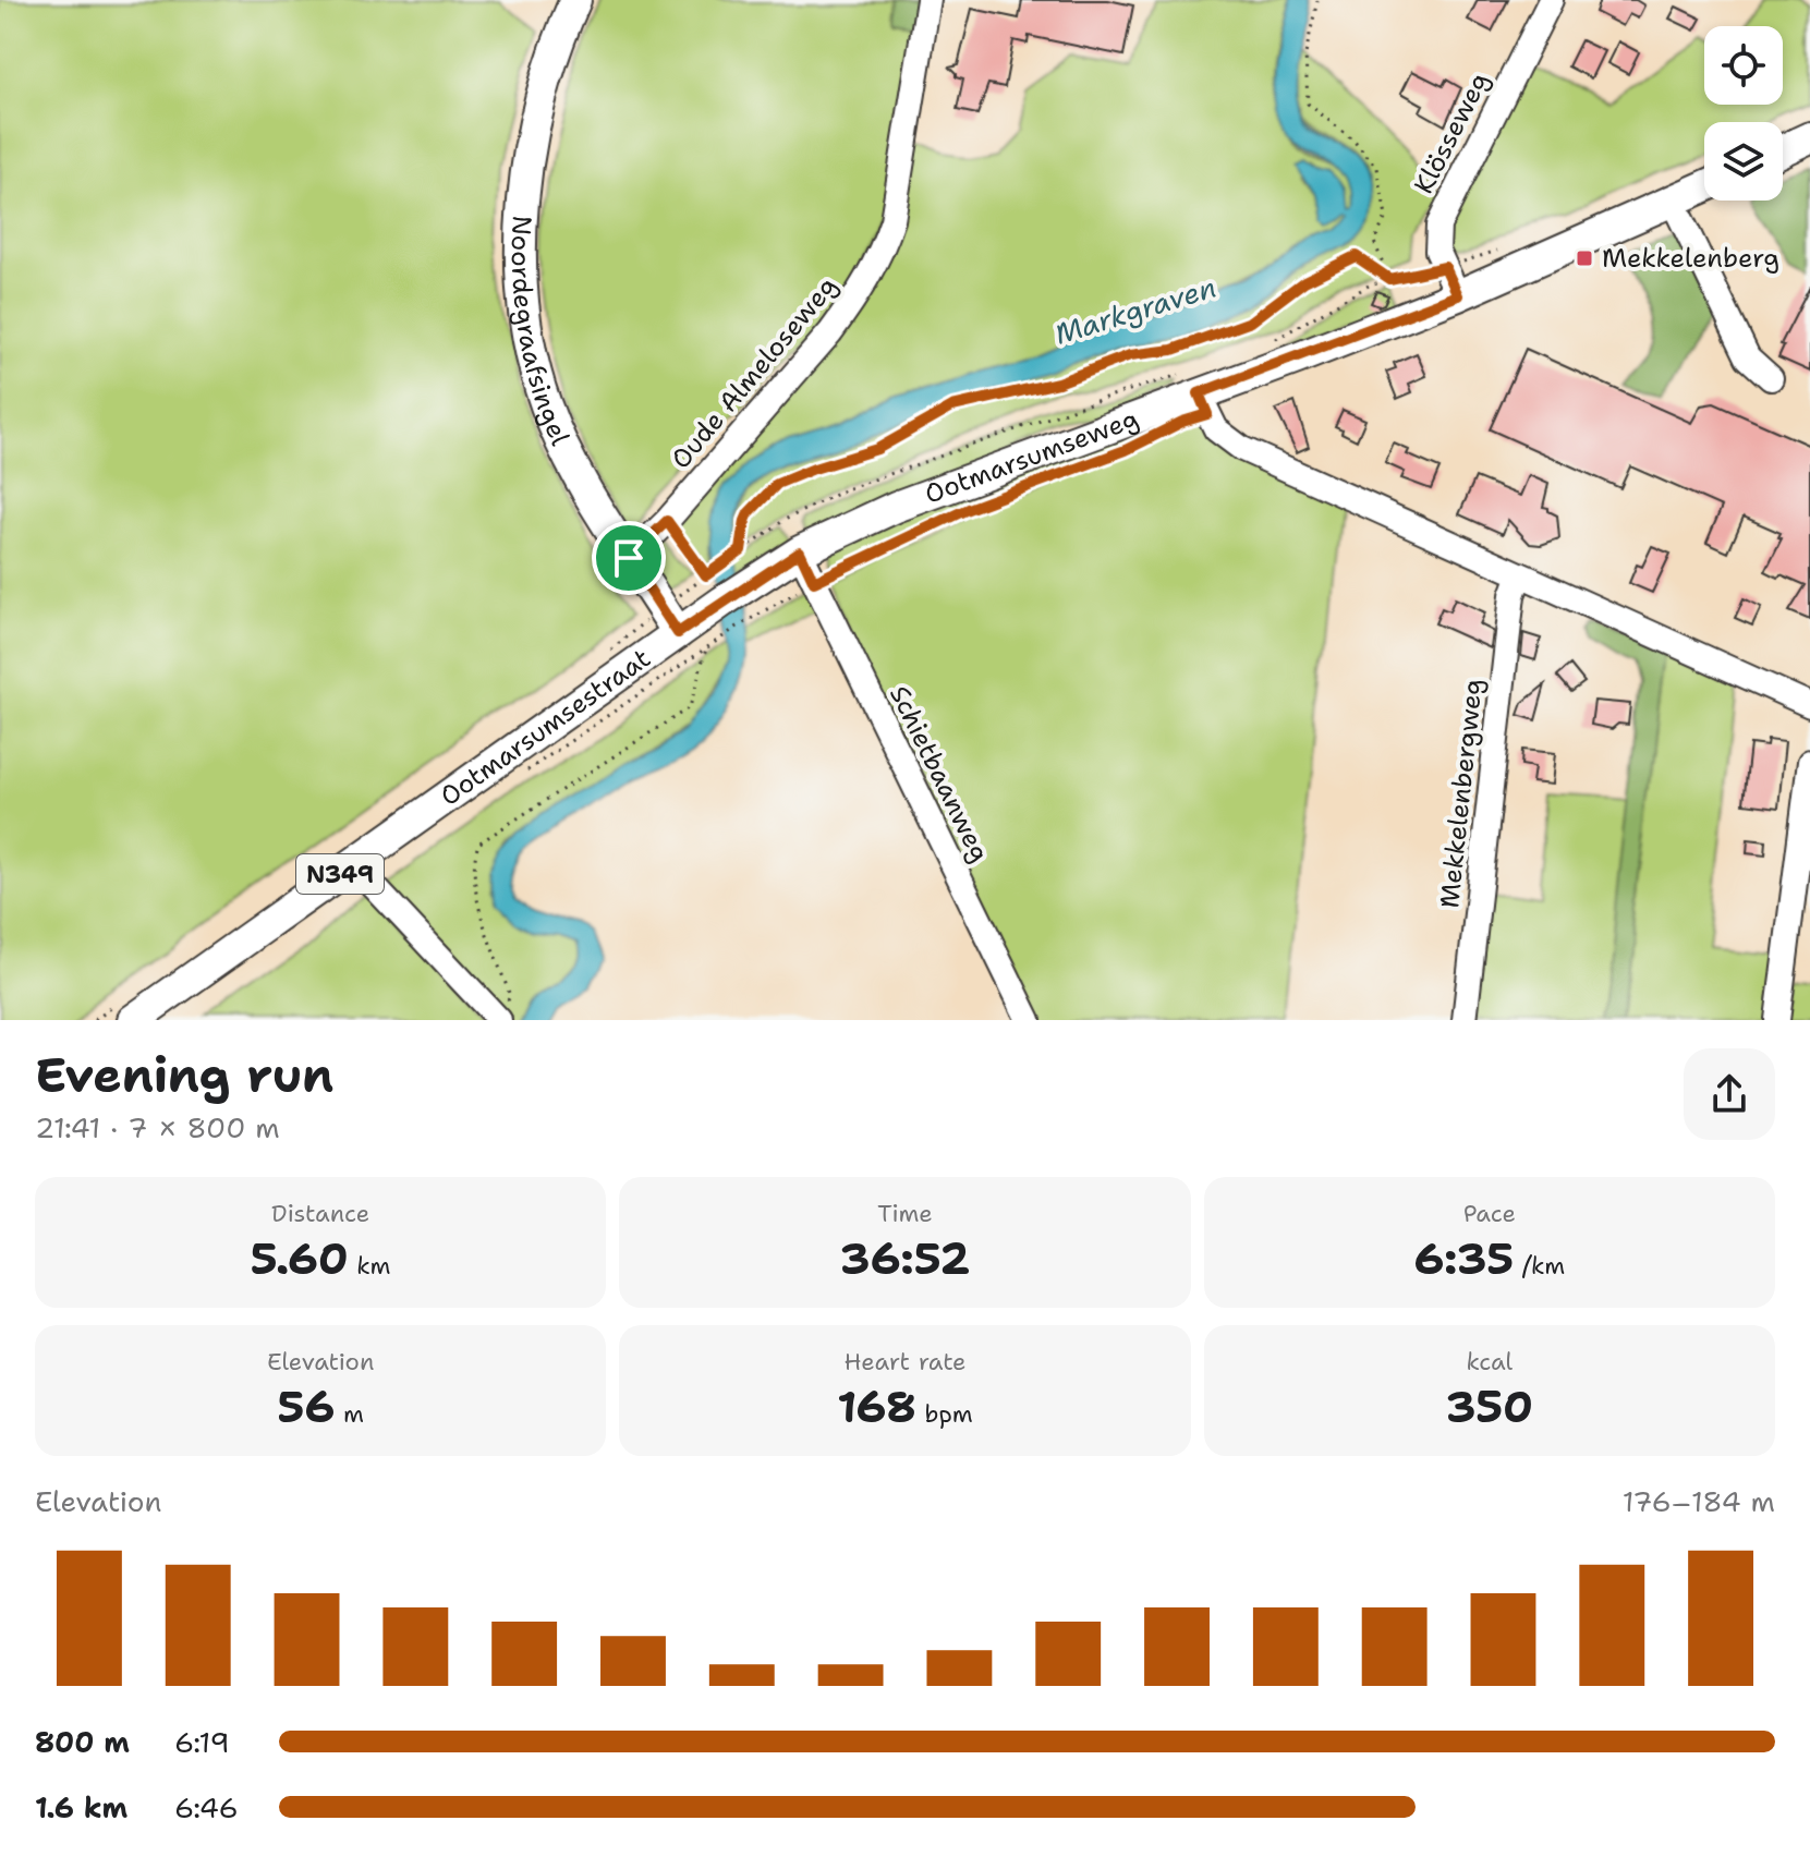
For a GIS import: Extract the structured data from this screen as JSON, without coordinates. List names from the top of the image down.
{
  "streets": {
    "main road": [
      "Noordegraafsingel",
      "Ootmarsumseweg",
      "Ootmarsumsestraat",
      "N349"
    ],
    "street": [
      "Klösseweg",
      "Oude Almeloseweg",
      "Schietbaanweg",
      "Mekkelenbergweg"
    ]
  },
  "crossings": [
    ["Klösseweg", "Ootmarsumseweg"],
    ["Noordegraafsingel", "Oude Almeloseweg"],
    ["Noordegraafsingel", "Ootmarsumsestraat"],
    ["Oude Almeloseweg", "Ootmarsumseweg"],
    ["Ootmarsumseweg", "Ootmarsumsestraat"],
    ["Ootmarsumseweg", "Schietbaanweg"]
  ],
  "water": ["Markgraven"],
  "places": {
    "transit": ["Mekkelenberg"]
  },
  "page": {
    "heading": ["Evening run", "21:41 · 7 × 800 m"],
    "stats": [
      ["Distance", "5.60 km"],
      ["Time", "36:52"],
      ["Pace", "6:35 /km"],
      ["Elevation", "56 m"],
      ["Heart rate", "168 bpm"],
      ["kcal", "350"]
    ],
    "chart": ["Elevation", "176–184 m"],
    "list": [
      {
        "name": "800 m",
        "note": "6:19"
      },
      {
        "name": "1.6 km",
        "note": "6:46"
      }
    ]
  }
}
